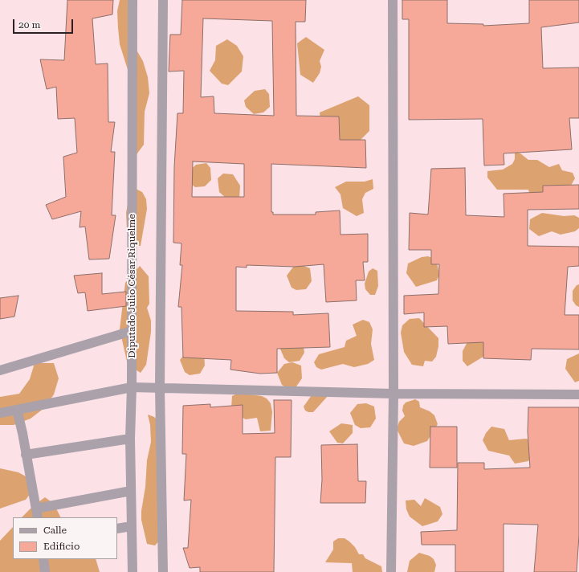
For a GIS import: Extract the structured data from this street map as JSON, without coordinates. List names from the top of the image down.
{
  "streets": {
    "street": ["Diputado Julio César Riquelme"]
  },
  "legend": ["Calle", "Edificio"],
  "scale_bar": "20 m"
}
